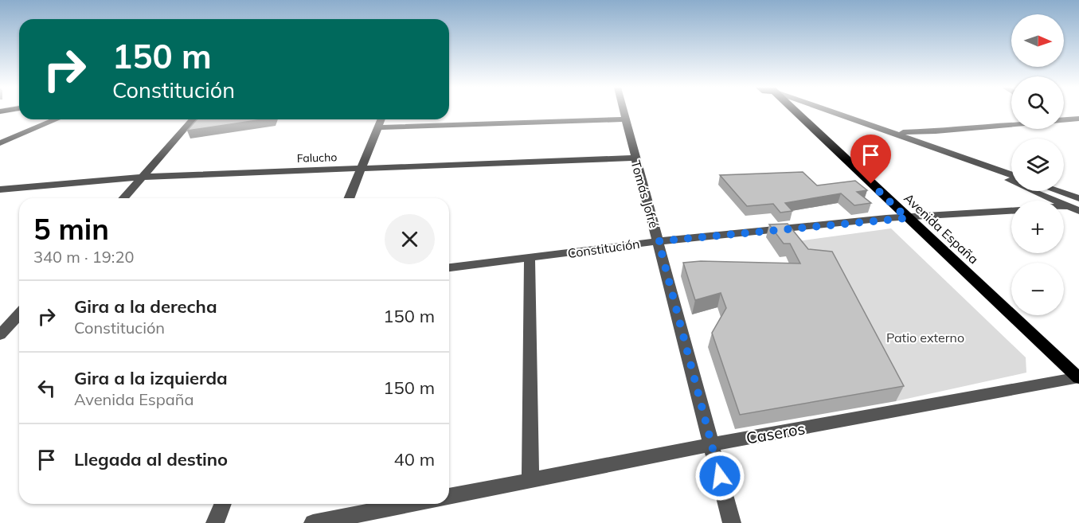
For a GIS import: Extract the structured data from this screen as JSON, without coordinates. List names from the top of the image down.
{
  "streets": {
    "main road": ["Avenida España"],
    "street": [
      "Falucho",
      "Tomás Jofré",
      "Constitución",
      "Caseros"
    ]
  },
  "crossings": [
    ["Falucho", "Tomás Jofré"],
    ["Tomás Jofré", "Constitución"],
    ["Tomás Jofré", "Caseros"],
    ["Avenida España", "Constitución"],
    ["Avenida España", "Caseros"]
  ],
  "parks": ["Patio externo"],
  "north": "right",
  "page": {
    "map_buttons": ["+", "−"],
    "turn": ["150 m", "Constitución"],
    "heading": ["5 min", "340 m · 19:20"],
    "list": [
      {
        "name": "Gira a la derecha",
        "note": "Constitución",
        "value": "150 m"
      },
      {
        "name": "Gira a la izquierda",
        "note": "Avenida España",
        "value": "150 m"
      },
      {
        "name": "Llegada al destino",
        "value": "40 m"
      }
    ]
  }
}
